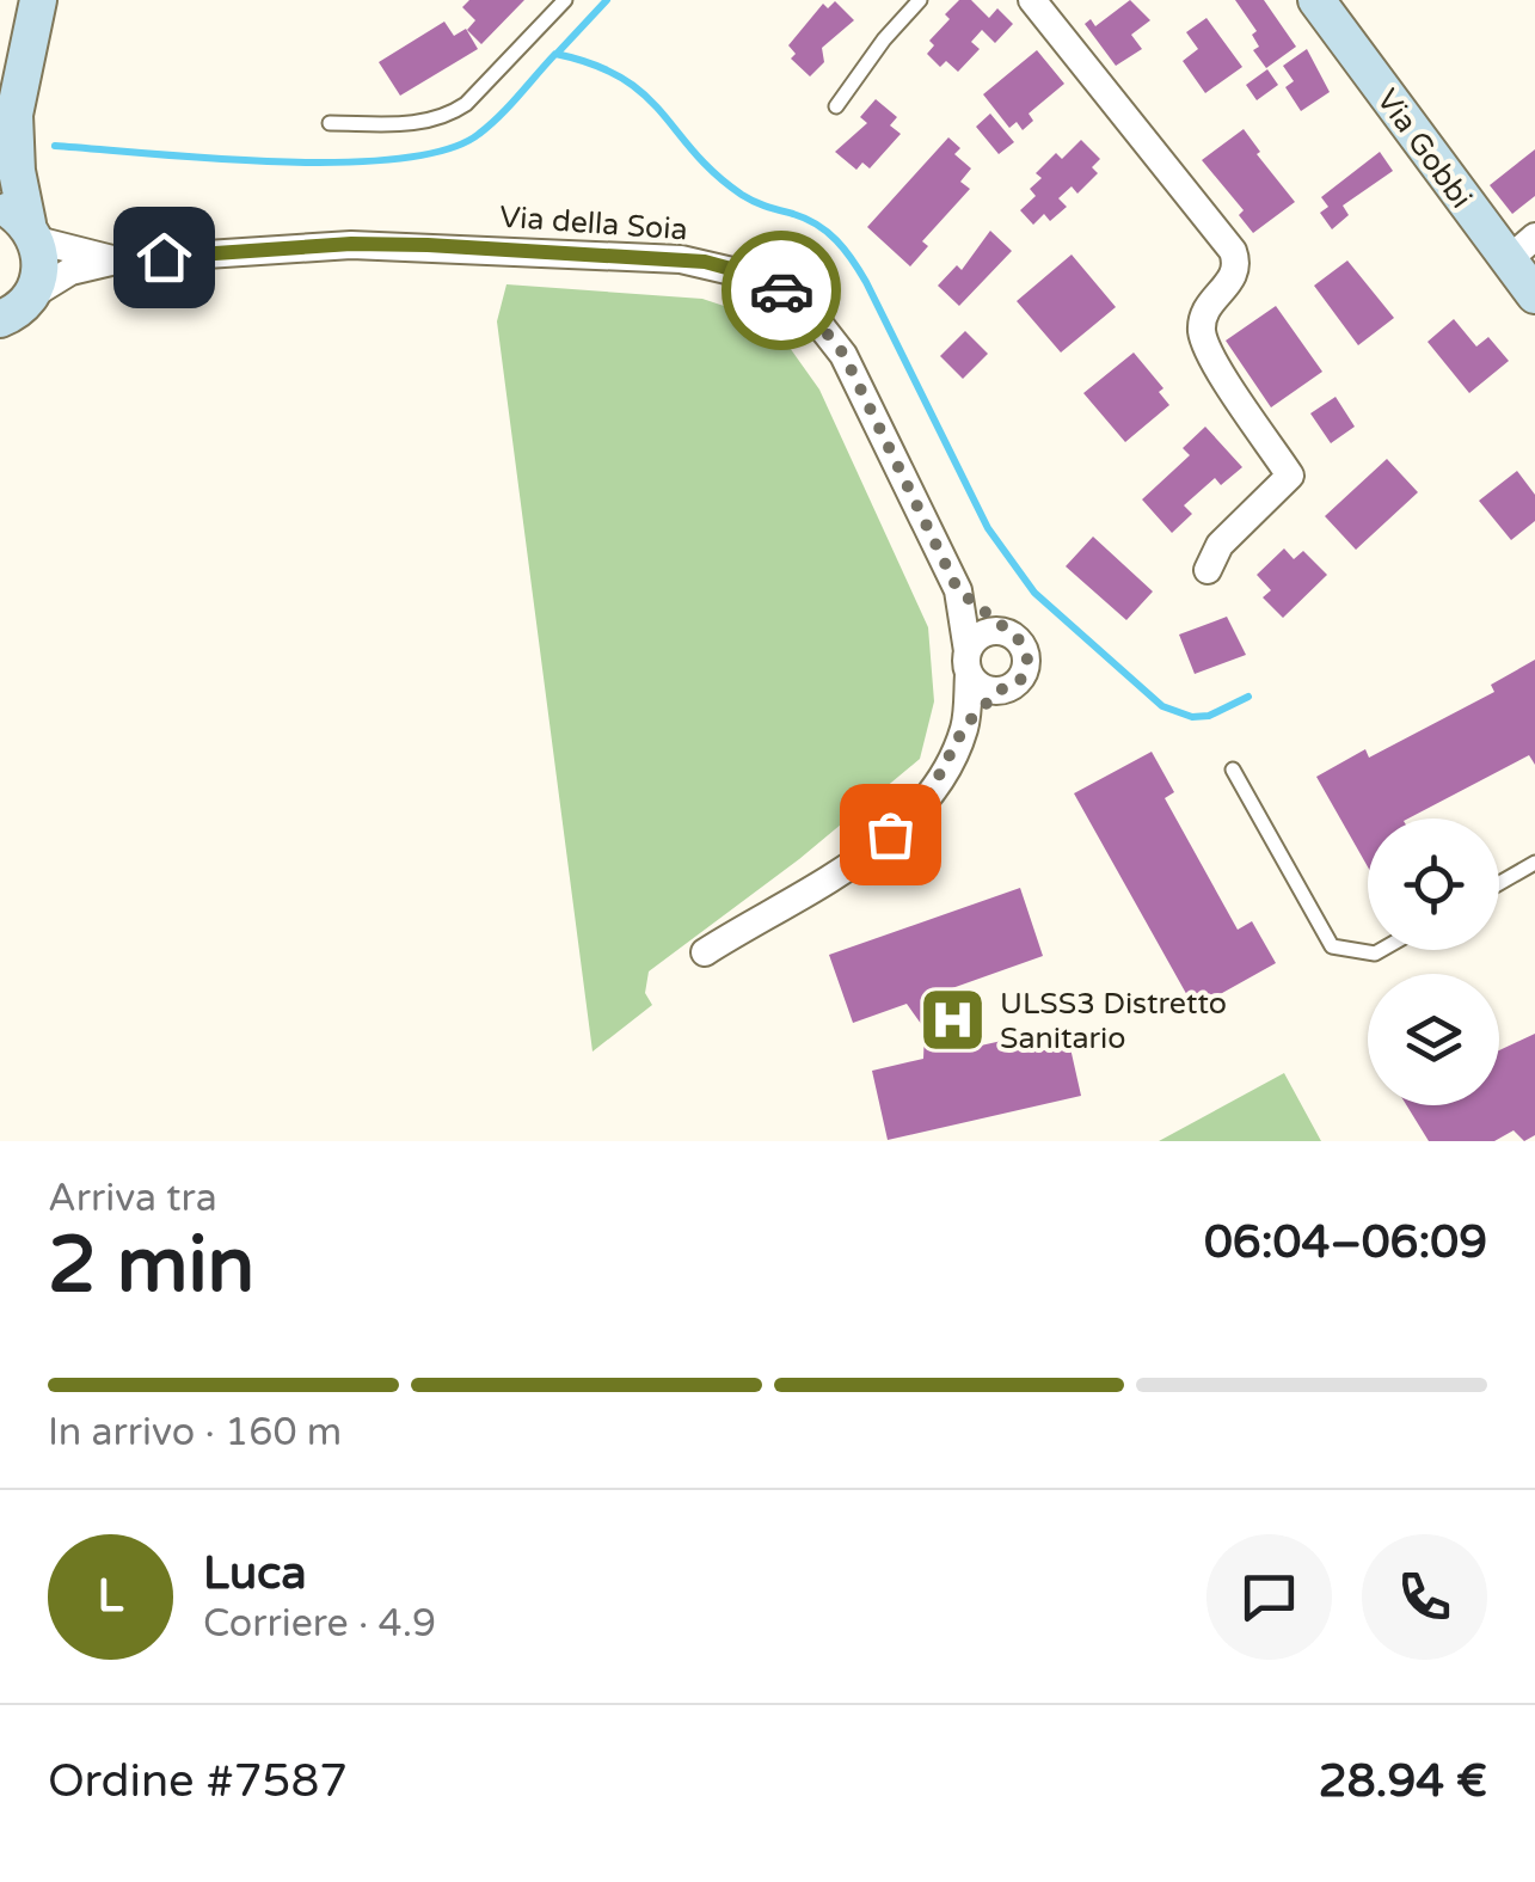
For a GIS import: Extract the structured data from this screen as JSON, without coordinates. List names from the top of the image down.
{
  "streets": {
    "street": ["Via Gobbi", "Via della Soia"]
  },
  "places": {
    "hospital": ["ULSS3 Distretto Sanitario"]
  },
  "page": {
    "heading": ["2 min", "Arriva tra", "06:04–06:09"],
    "panel": [
      "Luca",
      "Corriere · 4.9",
      "Ordine #7587",
      "28.94 €"
    ],
    "bar": "In arrivo · 160 m",
    "round": "L"
  }
}
